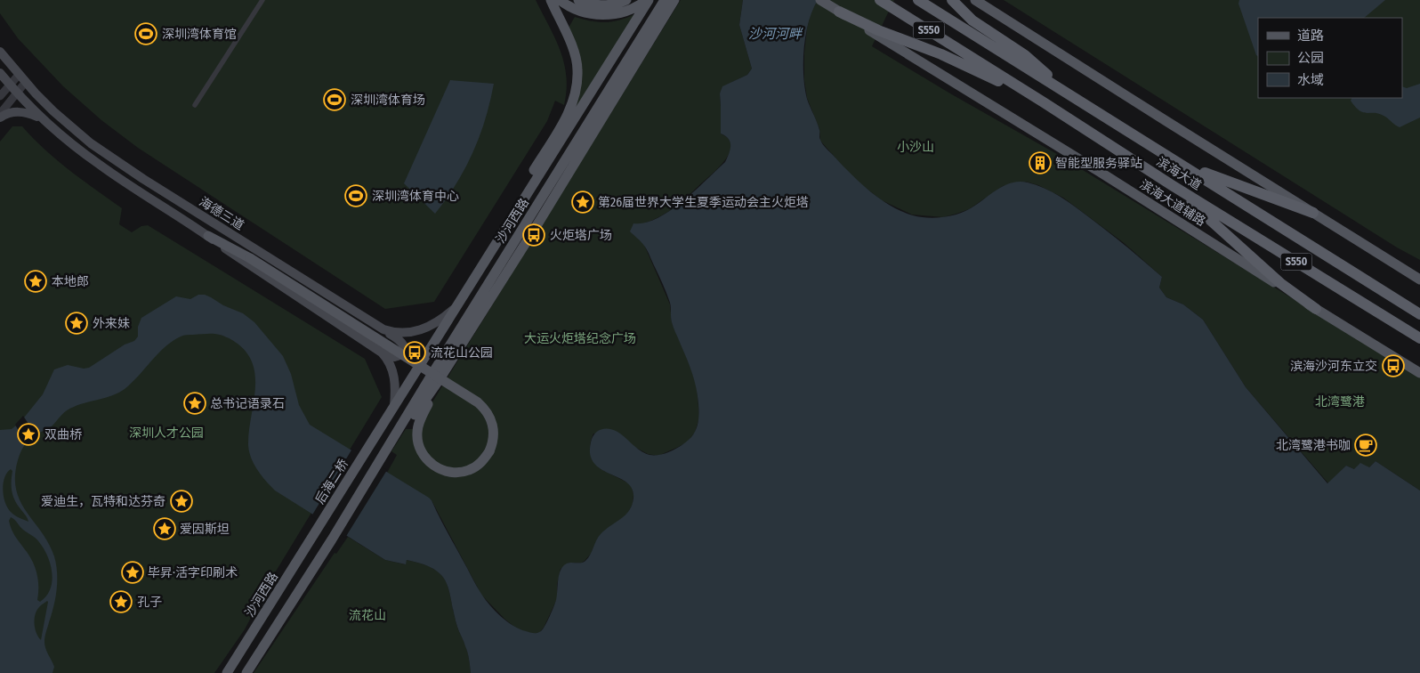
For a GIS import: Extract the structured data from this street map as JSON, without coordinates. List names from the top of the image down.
{
  "streets": {
    "highway": ["S550", "滨海大道"],
    "main road": [
      "滨海大道辅路",
      "海德三道",
      "沙河西路",
      "后海二桥"
    ]
  },
  "crossings": [
    ["S550", "滨海大道"],
    ["海德三道", "沙河西路"],
    ["沙河西路", "后海二桥"]
  ],
  "water": ["沙河河畔"],
  "parks": [
    "小沙山",
    "大运火炬塔纪念广场",
    "北湾鹭港",
    "深圳人才公园",
    "流花山"
  ],
  "places": {
    "sports": ["深圳湾体育馆", "深圳湾体育场", "深圳湾体育中心"],
    "building": ["智能型服务驿站"],
    "place": [
      "第26届世界大学生夏季运动会主火炬塔",
      "本地郎",
      "外来妹",
      "总书记语录石",
      "双曲桥",
      "爱迪生，瓦特和达芬奇",
      "爱因斯坦",
      "毕昇·活字印刷术",
      "孔子"
    ],
    "bus stop": ["火炬塔广场", "流花山公园", "滨海沙河东立交"],
    "cafe": ["北湾鹭港书咖"]
  },
  "legend": ["道路", "公园", "水域"]
}
